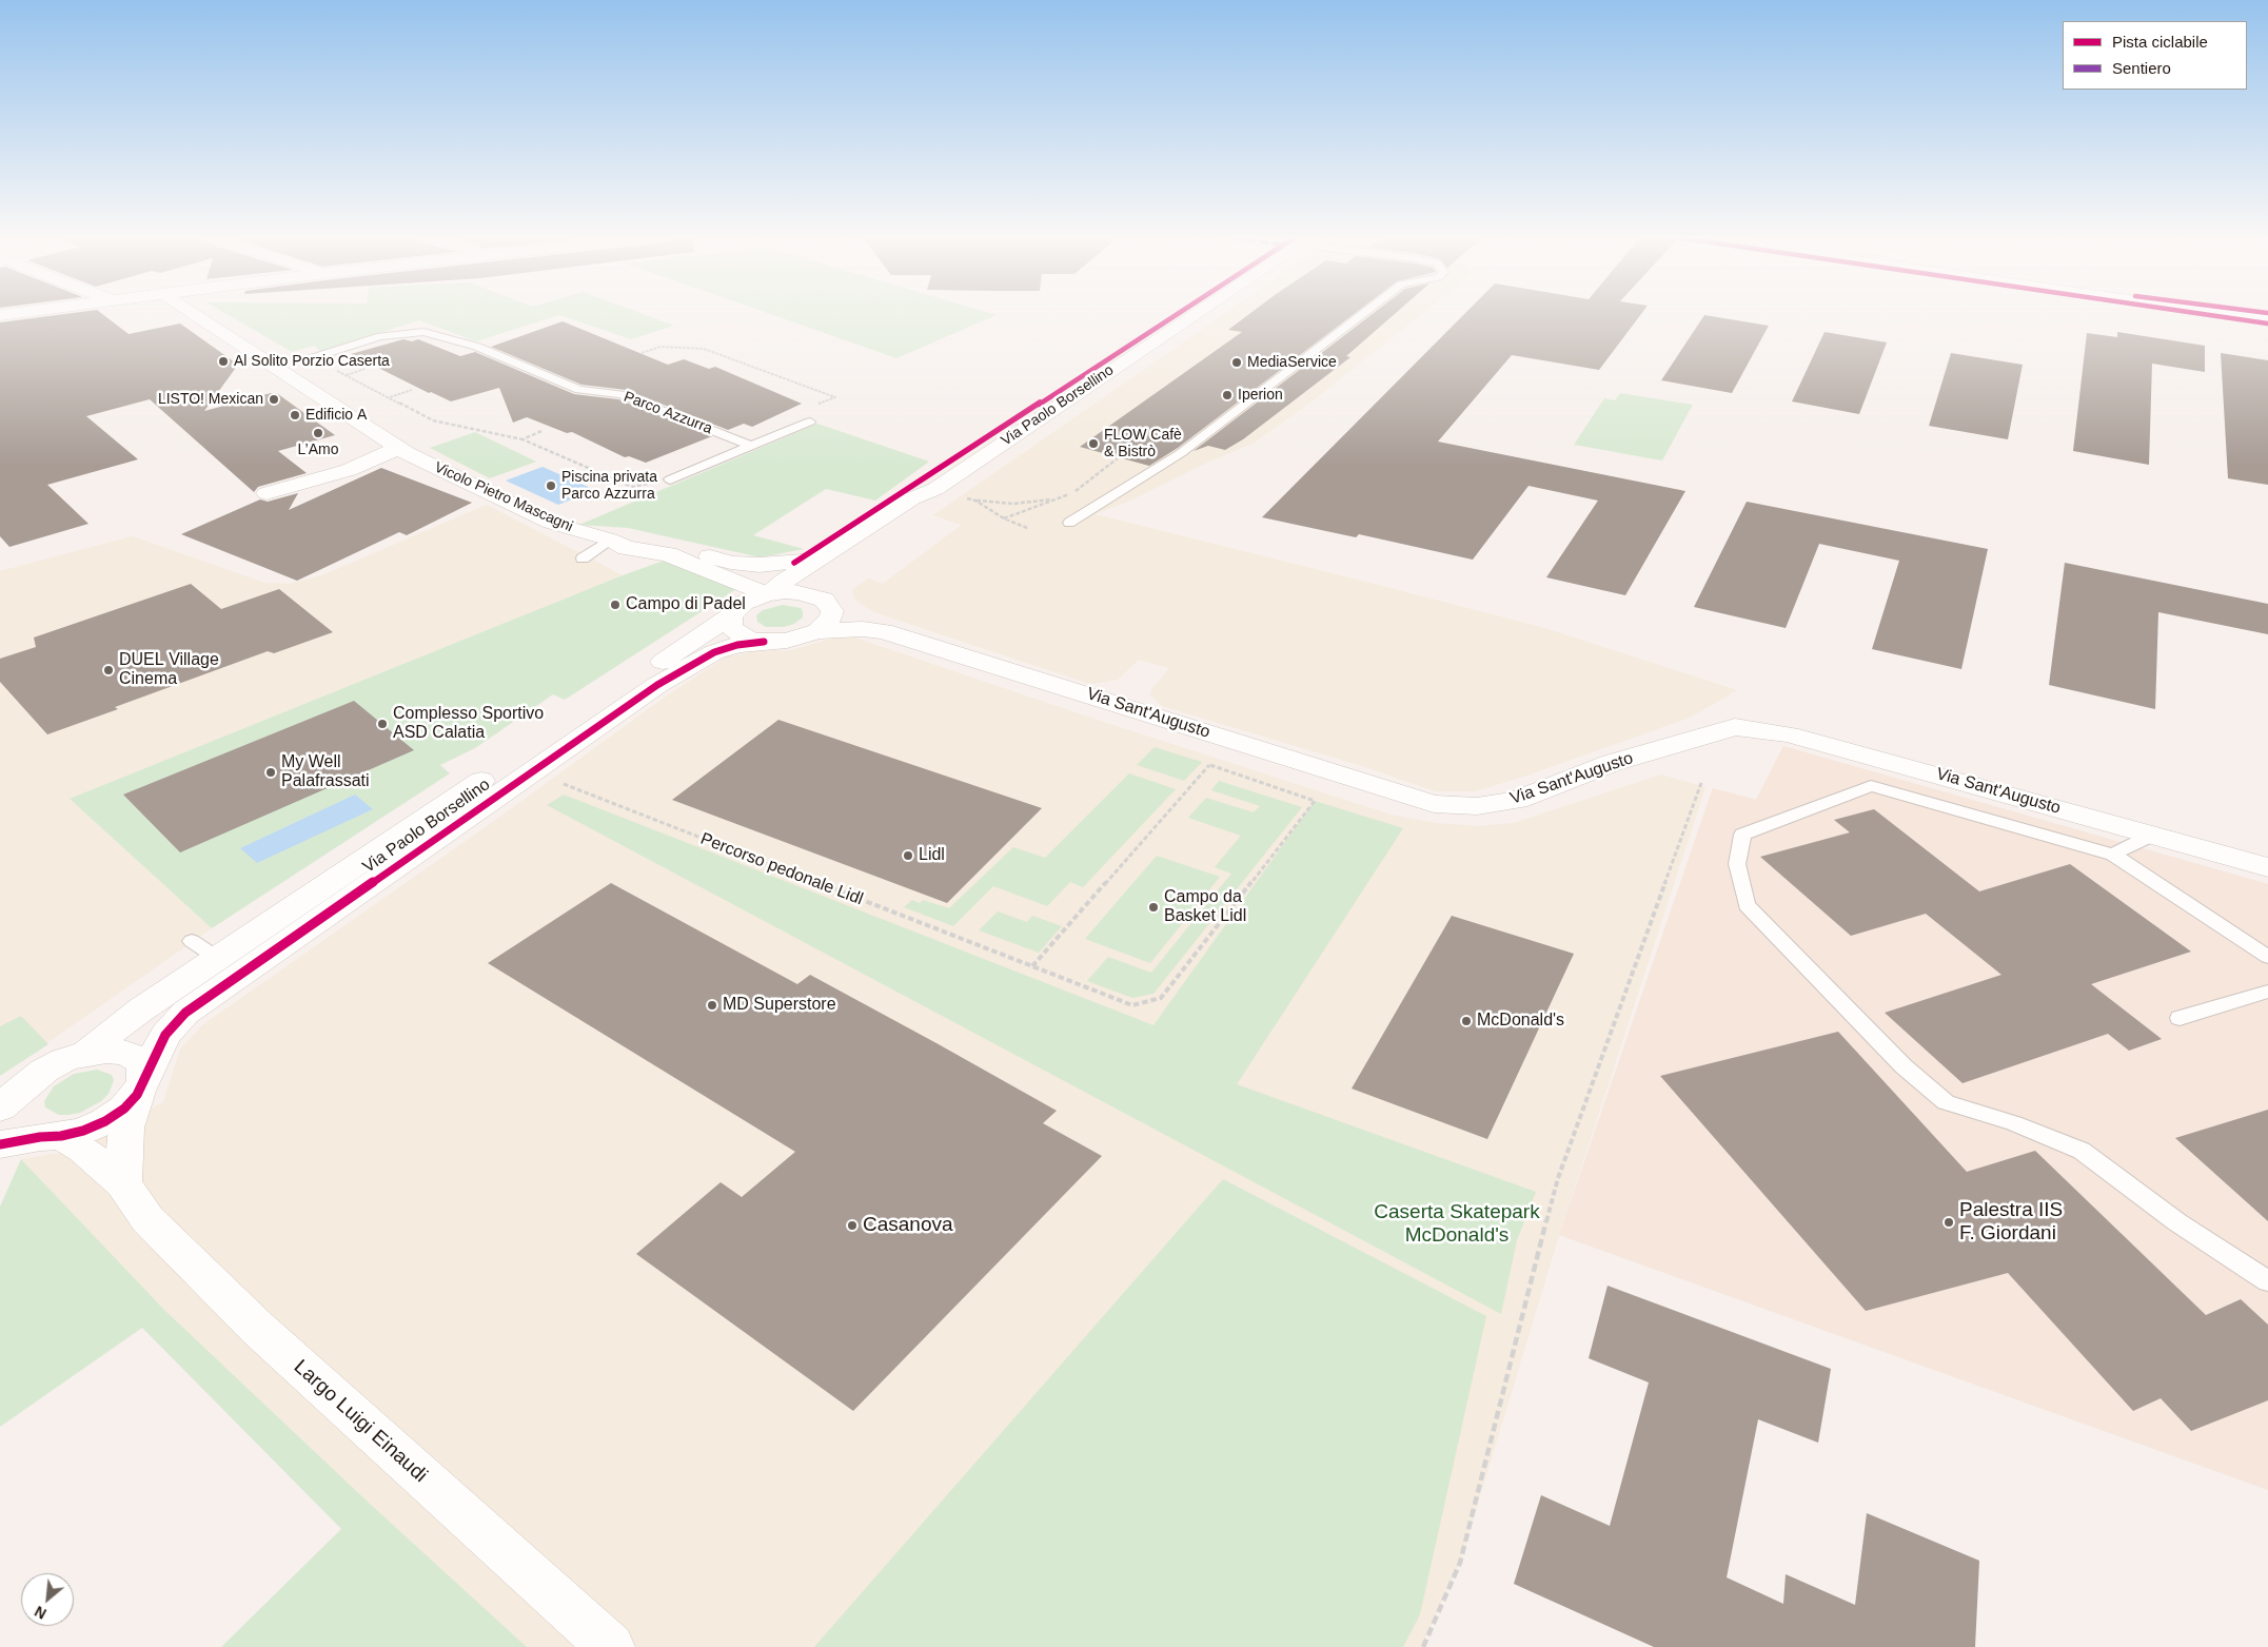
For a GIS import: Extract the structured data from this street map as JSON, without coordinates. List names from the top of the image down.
{
  "streets": {
    "street": [
      "Via Paolo Borsellino",
      "Vicolo Pietro Mascagni",
      "Via Sant'Augusto",
      "Largo Luigi Einaudi"
    ],
    "lane": ["Parco Azzurra"],
    "path": ["Percorso pedonale Lidl"]
  },
  "crossings": [
    ["Via Paolo Borsellino", "Vicolo Pietro Mascagni"],
    ["Via Paolo Borsellino", "Via Sant'Augusto"],
    ["Via Paolo Borsellino", "Percorso pedonale Lidl"]
  ],
  "parks": ["Caserta Skatepark McDonald's"],
  "places": [
    "Al Solito Porzio Caserta",
    "MediaService",
    "Iperion",
    "LISTO! Mexican",
    "Edificio A",
    "L’Amo",
    "FLOW Cafè & Bistrò",
    "Piscina privata Parco Azzurra",
    "Campo di Padel",
    "DUEL Village Cinema",
    "Complesso Sportivo ASD Calatia",
    "My Well Palafrassati",
    "Lidl",
    "Campo da Basket Lidl",
    "MD Superstore",
    "McDonald's",
    "Palestra IIS F. Giordani",
    "Casanova"
  ],
  "legend": ["Pista ciclabile", "Sentiero"],
  "north": "bottom left"
}
